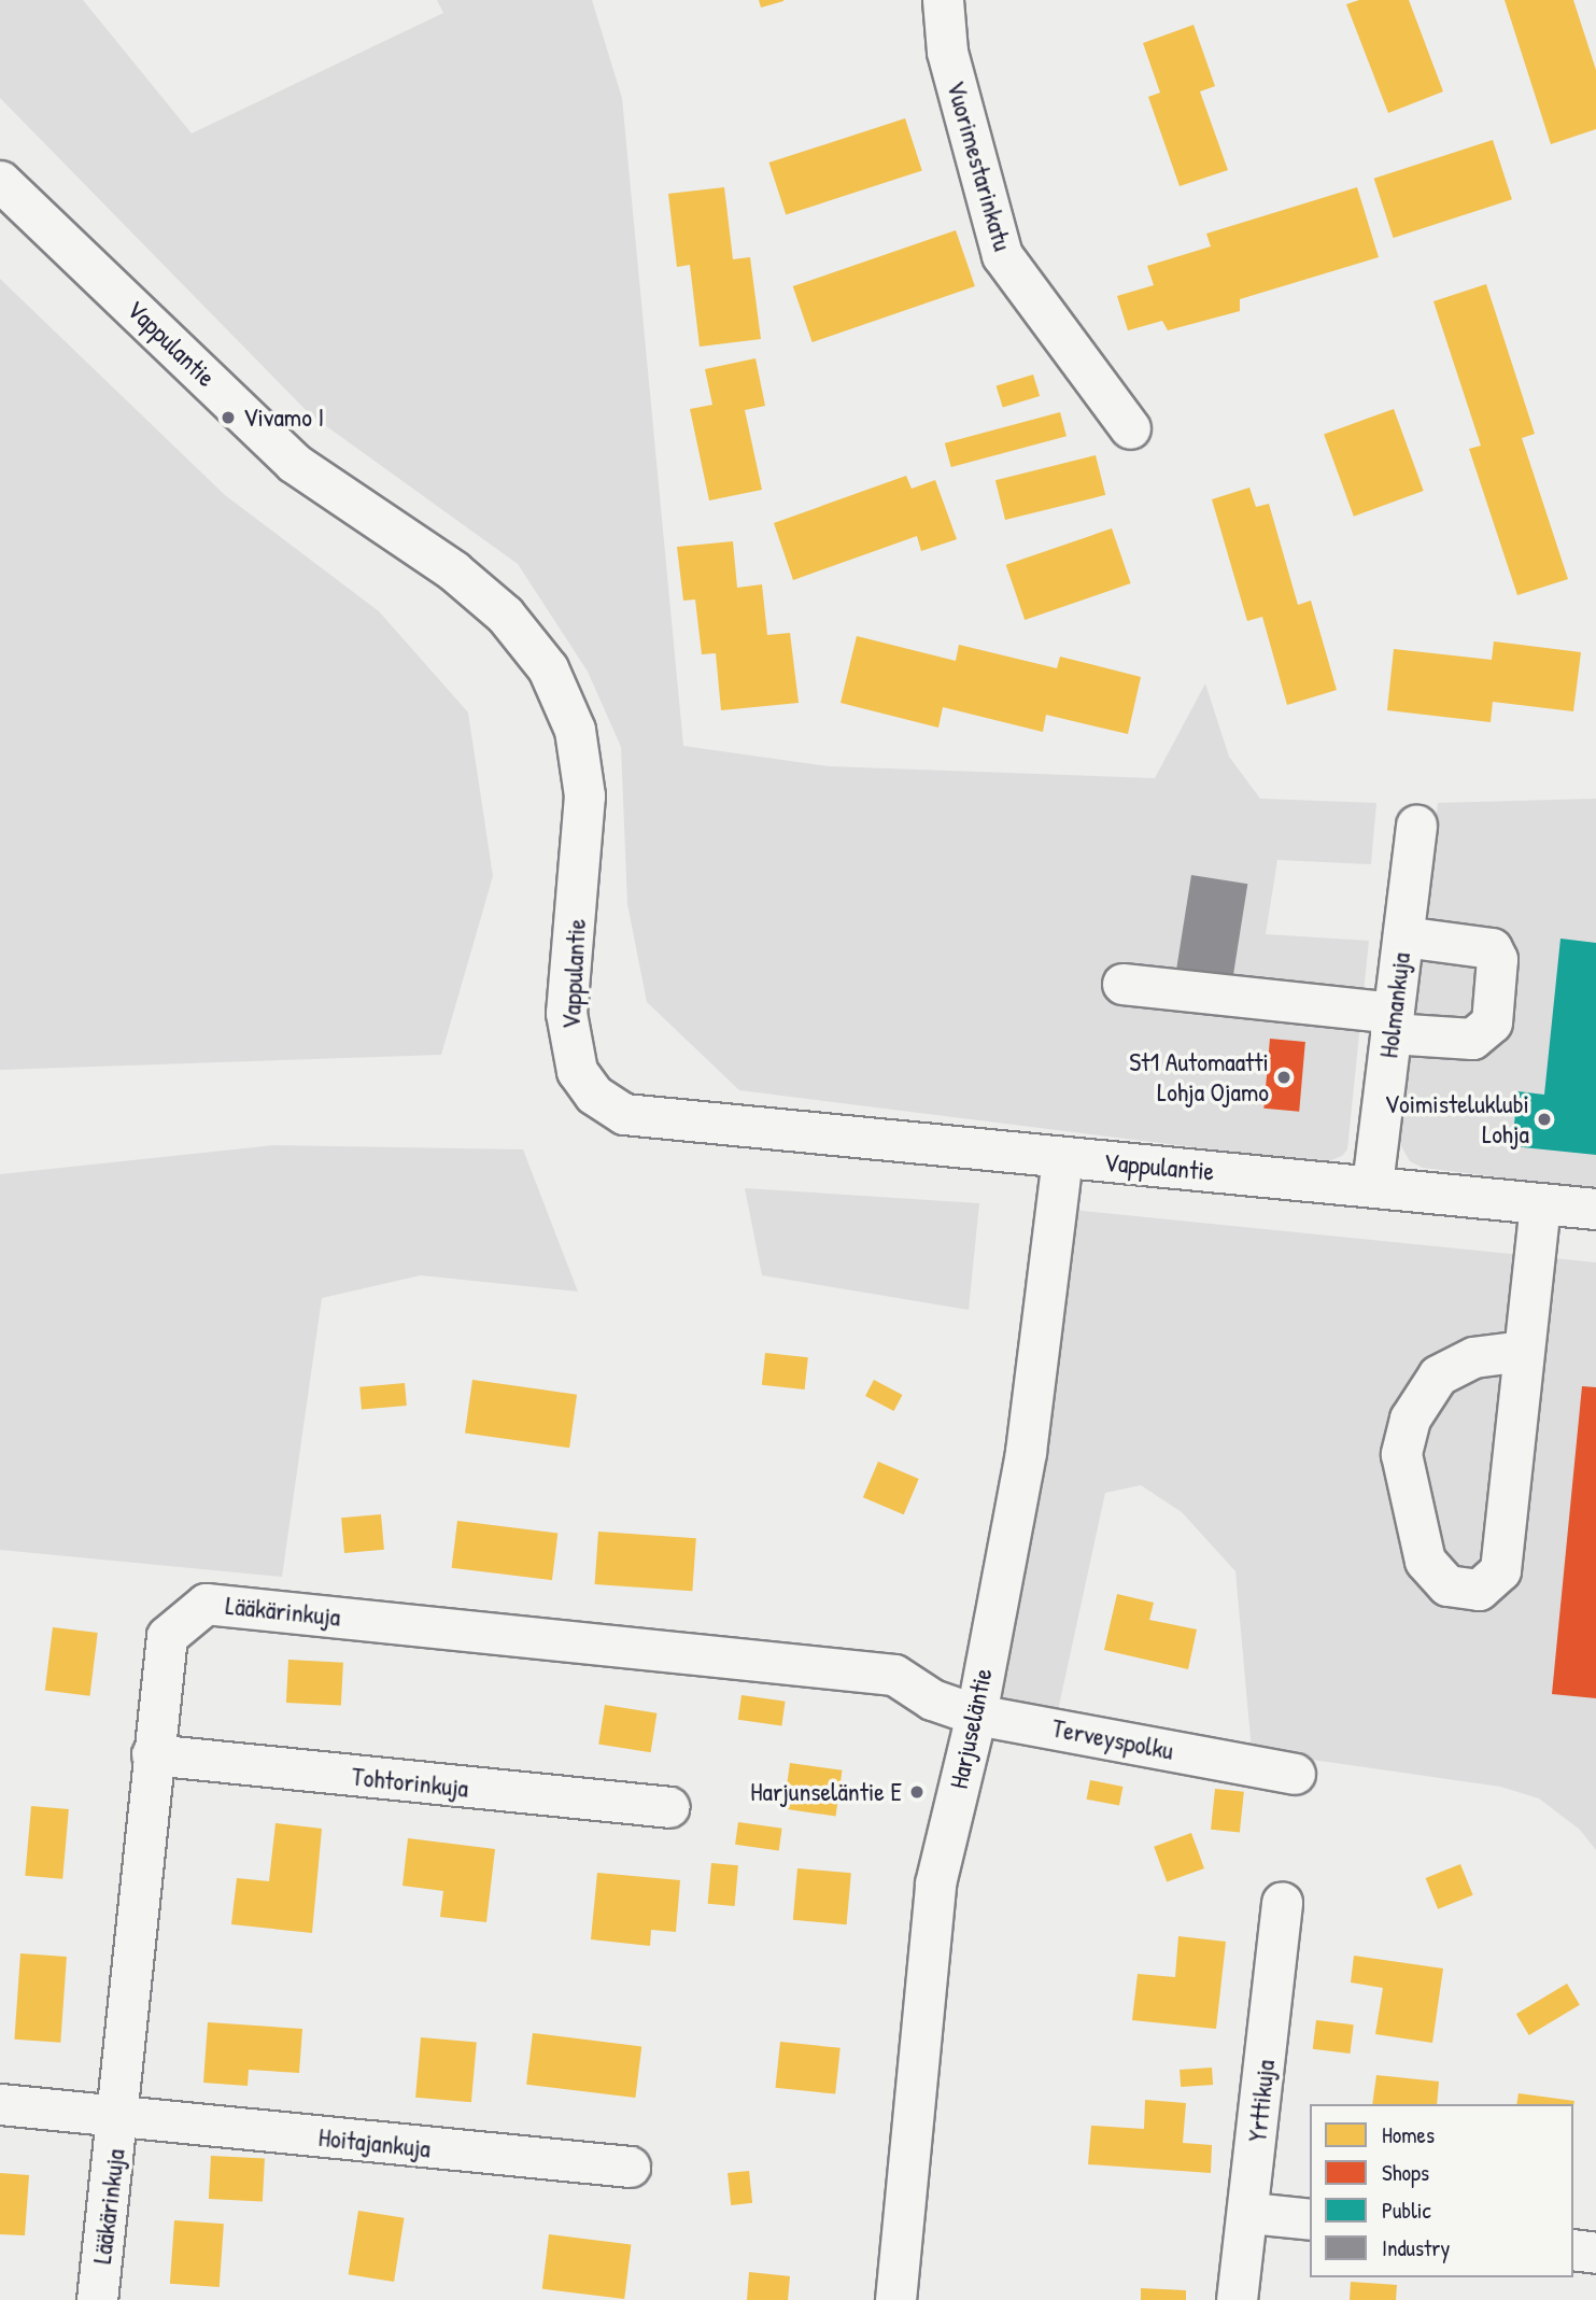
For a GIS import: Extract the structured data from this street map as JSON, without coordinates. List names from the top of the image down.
{
  "streets": {
    "street": [
      "Vuorimestarinkatu",
      "Vappulantie",
      "Holmankuja",
      "Lääkärinkuja",
      "Harjuseläntie",
      "Terveyspolku",
      "Tohtorinkuja",
      "Yrttikuja",
      "Hoitajankuja"
    ]
  },
  "crossings": [
    ["Vappulantie", "Holmankuja"],
    ["Vappulantie", "Harjuseläntie"],
    ["Lääkärinkuja", "Terveyspolku"],
    ["Lääkärinkuja", "Tohtorinkuja"],
    ["Lääkärinkuja", "Hoitajankuja"],
    ["Harjuseläntie", "Terveyspolku"]
  ],
  "places": [
    "Vivamo I",
    "St1 Automaatti Lohja Ojamo",
    "Voimisteluklubi Lohja",
    "Harjunseläntie E"
  ],
  "legend": [
    "Homes",
    "Shops",
    "Public",
    "Industry"
  ]
}
